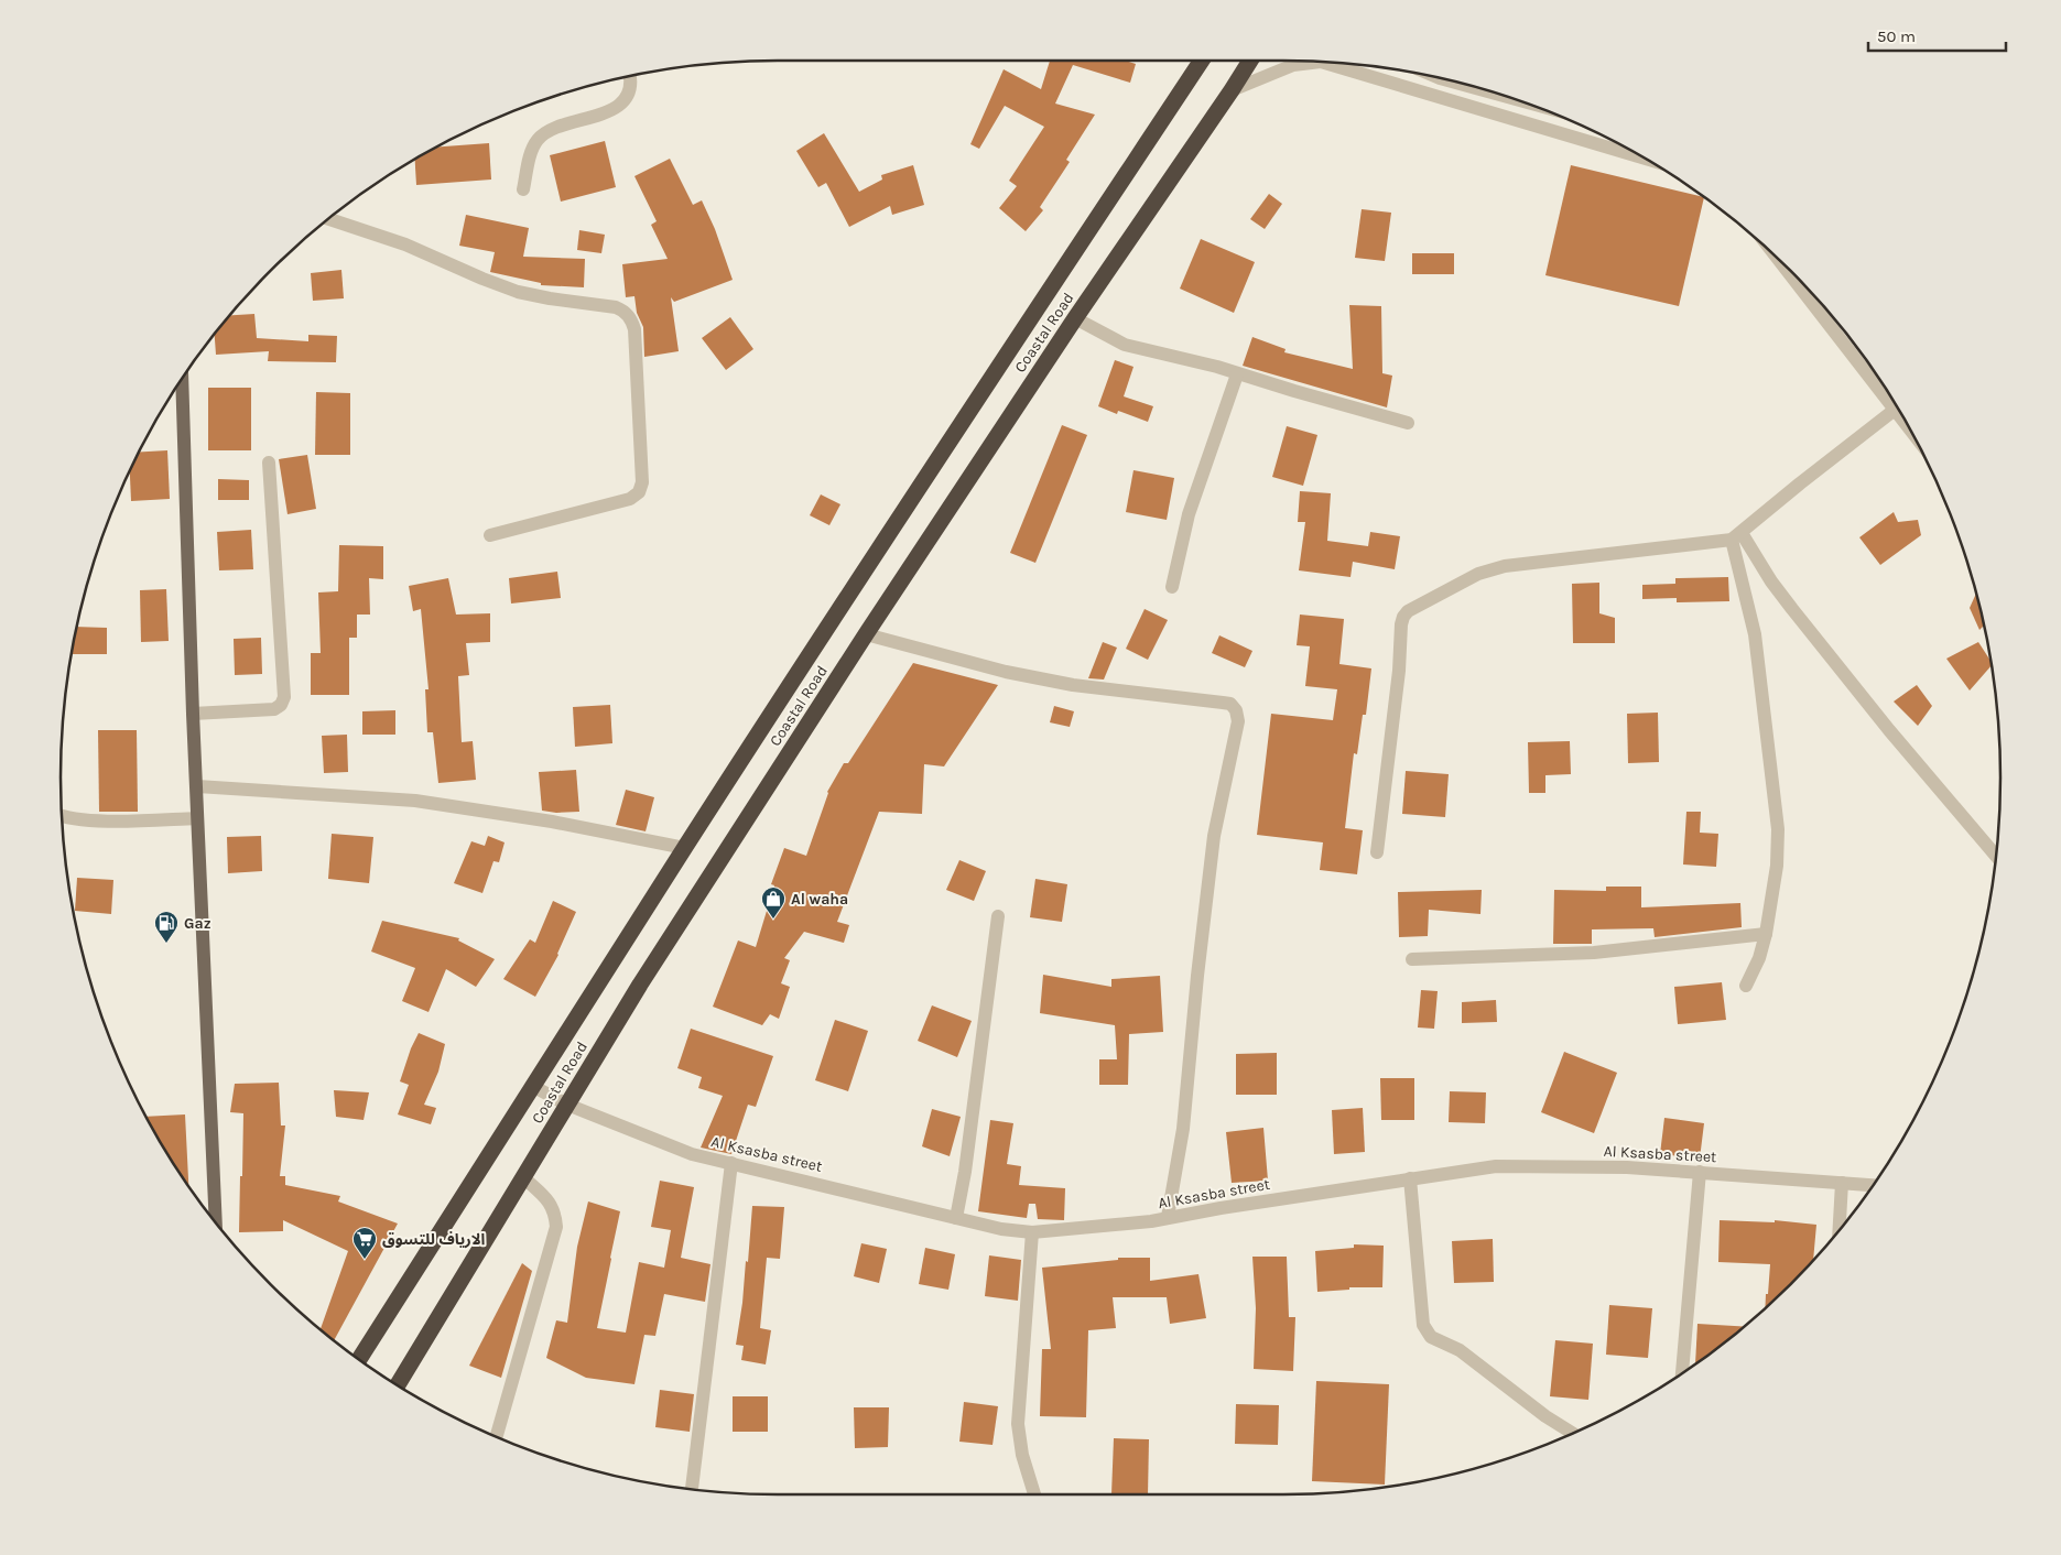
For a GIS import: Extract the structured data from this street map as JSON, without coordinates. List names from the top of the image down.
{
  "streets": {
    "highway": ["Coastal Road"],
    "street": ["Al Ksasba street"]
  },
  "crossings": [
    ["Coastal Road", "Al Ksasba street"]
  ],
  "places": {
    "shop": ["Al waha"],
    "fuel station": ["Gaz"],
    "supermarket": ["الارياف للتسوق"]
  },
  "scale_bar": "50 m"
}
